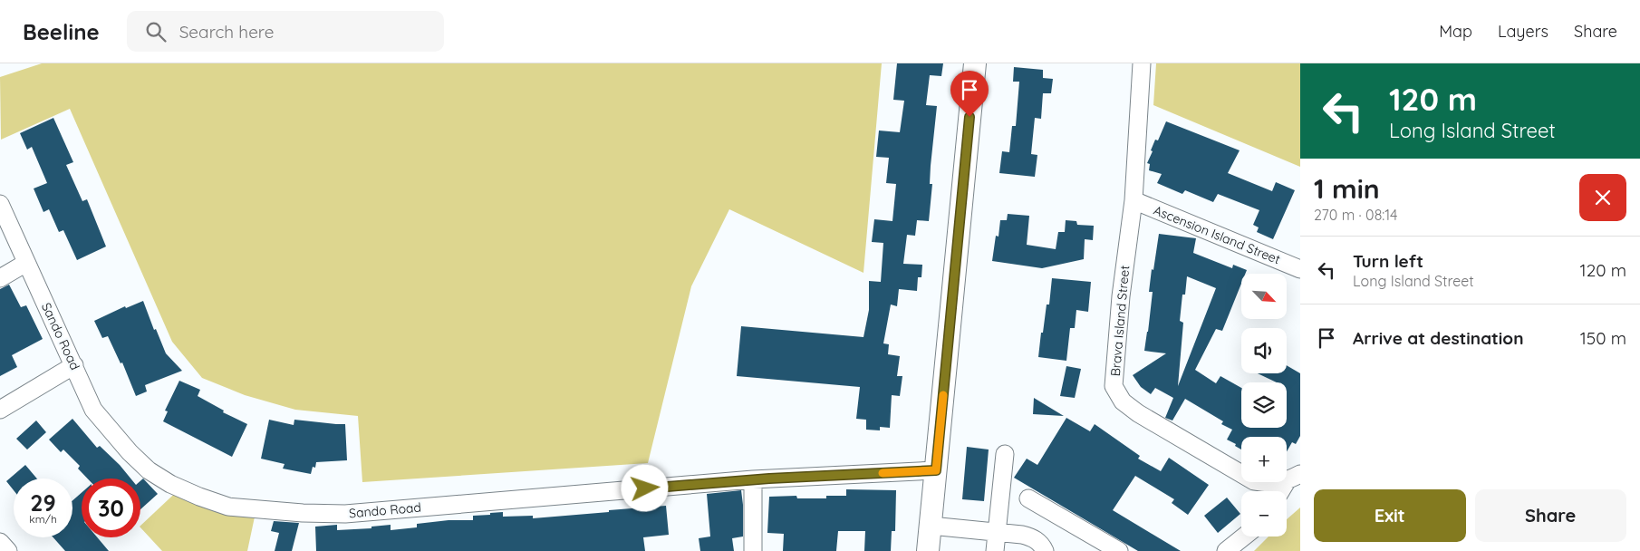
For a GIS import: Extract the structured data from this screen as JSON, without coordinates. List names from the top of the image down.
{
  "streets": {
    "street": ["Ascension Island Street", "Brava Island Street", "Sando Road"]
  },
  "crossings": [
    ["Ascension Island Street", "Brava Island Street"]
  ],
  "north": "bottom right",
  "page": {
    "header": "Beeline",
    "search": "Search here",
    "nav": ["Map", "Layers", "Share"],
    "turn": ["120 m", "Long Island Street"],
    "heading": ["1 min", "270 m · 08:14"],
    "list": [
      {
        "name": "Turn left",
        "note": "Long Island Street",
        "value": "120 m"
      },
      {
        "name": "Arrive at destination",
        "value": "150 m"
      }
    ],
    "map_buttons": ["+", "−"],
    "speed": "29 km/h",
    "limit": "30",
    "buttons": ["Exit", "Share"]
  }
}
